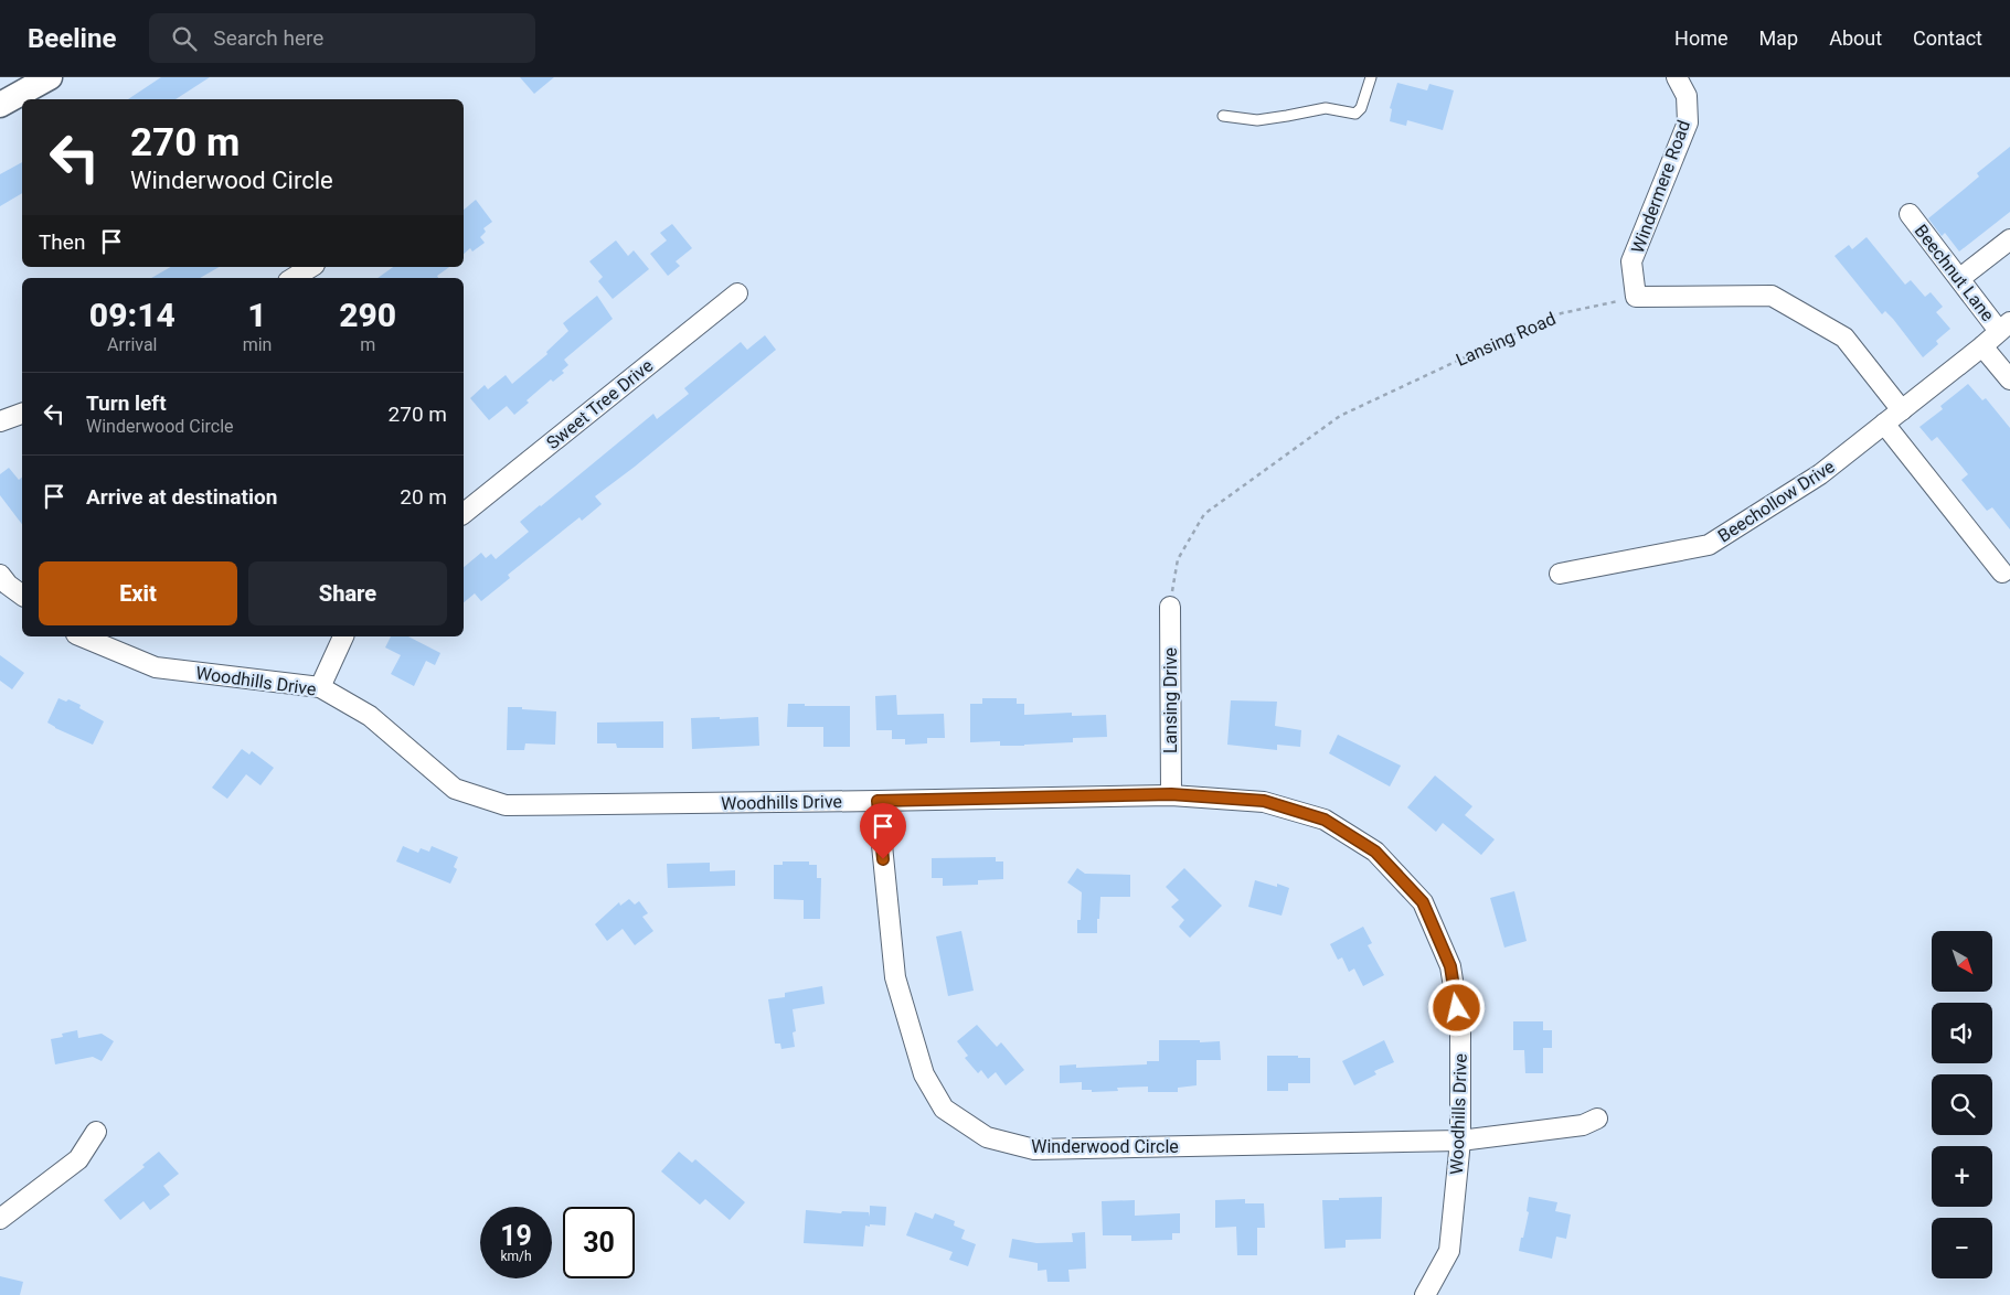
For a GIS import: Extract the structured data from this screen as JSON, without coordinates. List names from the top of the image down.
{
  "streets": {
    "street": [
      "Windermere Road",
      "Beechnut Lane",
      "Sweet Tree Drive",
      "Beechollow Drive",
      "Woodhills Drive",
      "Lansing Drive",
      "Winderwood Circle"
    ],
    "path": ["Lansing Road"]
  },
  "crossings": [
    ["Windermere Road", "Lansing Road"],
    ["Beechnut Lane", "Beechollow Drive"],
    ["Lansing Road", "Lansing Drive"],
    ["Woodhills Drive", "Lansing Drive"],
    ["Woodhills Drive", "Winderwood Circle"]
  ],
  "north": "bottom right",
  "page": {
    "header": "Beeline",
    "search": "Search here",
    "nav": [
      "Home",
      "Map",
      "About",
      "Contact"
    ],
    "turn": ["270 m", "Winderwood Circle"],
    "then": "Then",
    "eta": [
      "09:14",
      "Arrival",
      "1",
      "min",
      "290",
      "m"
    ],
    "list": [
      {
        "name": "Turn left",
        "note": "Winderwood Circle",
        "value": "270 m"
      },
      {
        "name": "Arrive at destination",
        "value": "20 m"
      }
    ],
    "buttons": ["Exit", "Share"],
    "map_buttons": ["+", "−"],
    "speed": "19 km/h",
    "limit": "30"
  }
}
